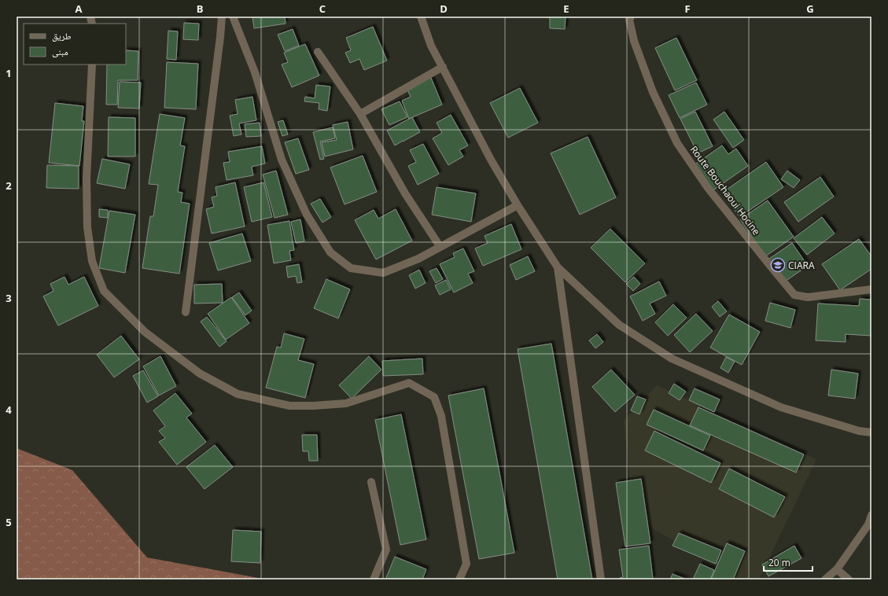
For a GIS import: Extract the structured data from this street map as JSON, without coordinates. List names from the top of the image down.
{
  "streets": {
    "street": ["Route Bouchaoui Hocine"]
  },
  "places": {
    "school or university": ["CIARA"]
  },
  "legend": ["طريق", "مبنى"],
  "scale_bar": "20 m",
  "grid": {
    "columns": [
      "A",
      "B",
      "C",
      "D",
      "E",
      "F",
      "G"
    ],
    "rows": [
      "1",
      "2",
      "3",
      "4",
      "5"
    ]
  }
}
